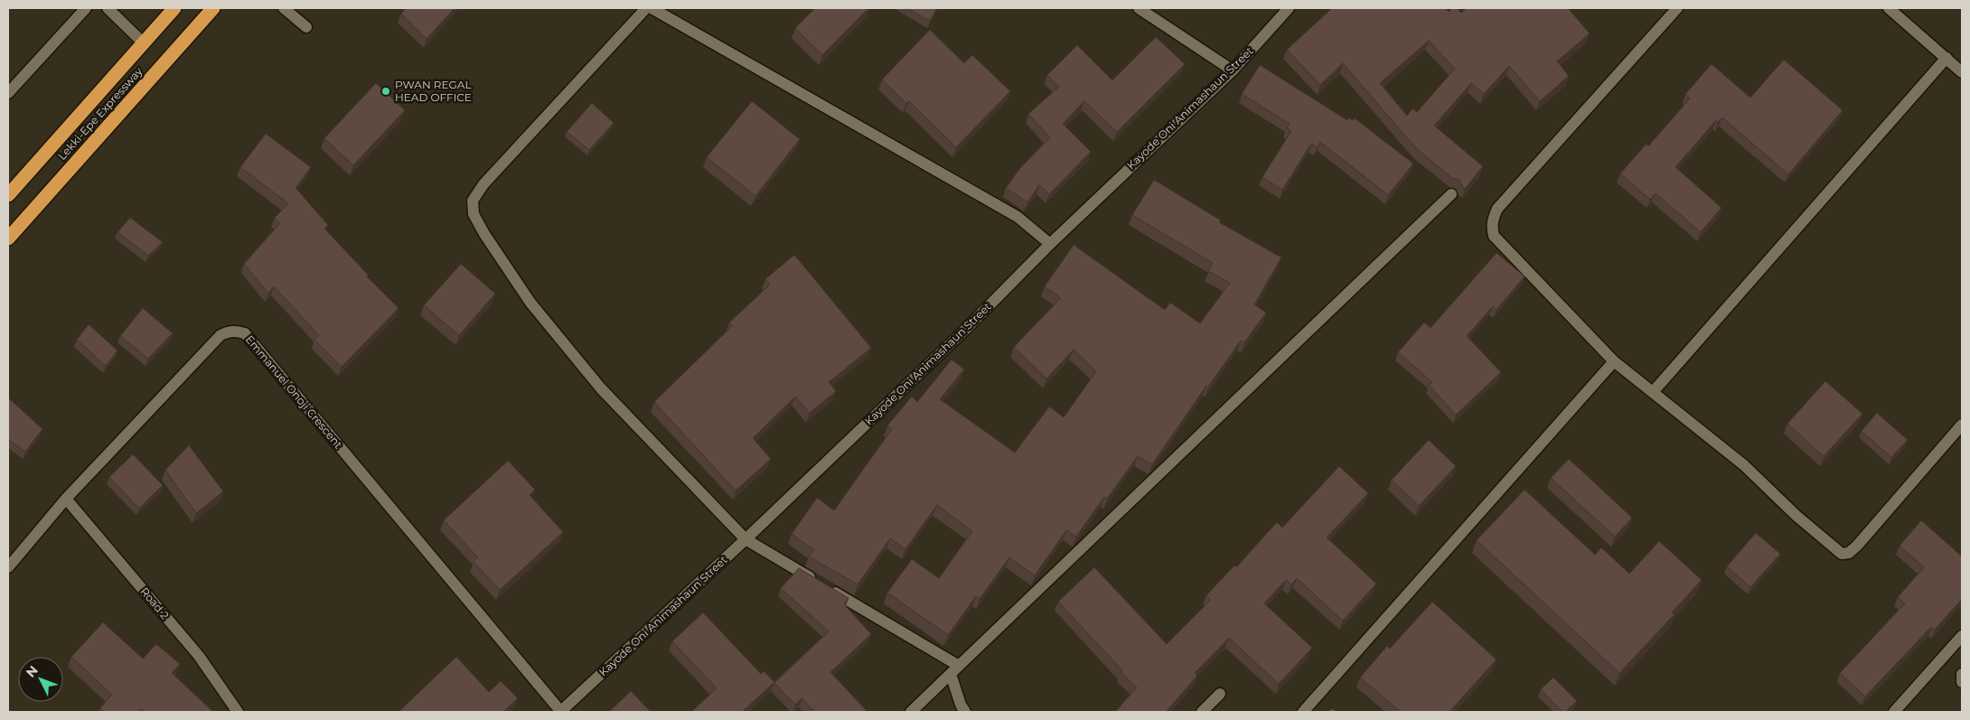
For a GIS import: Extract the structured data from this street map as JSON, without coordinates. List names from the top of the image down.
{
  "streets": {
    "highway": ["Lekki-Epe Expressway"],
    "street": ["Kayode Oni Animashaun Street", "Emmanuel Onoji Crescent", "Road 2"]
  },
  "crossings": [
    ["Kayode Oni Animashaun Street", "Emmanuel Onoji Crescent"],
    ["Emmanuel Onoji Crescent", "Road 2"]
  ],
  "places": ["PWAN REGAL HEAD OFFICE"],
  "north": "top left"
}
